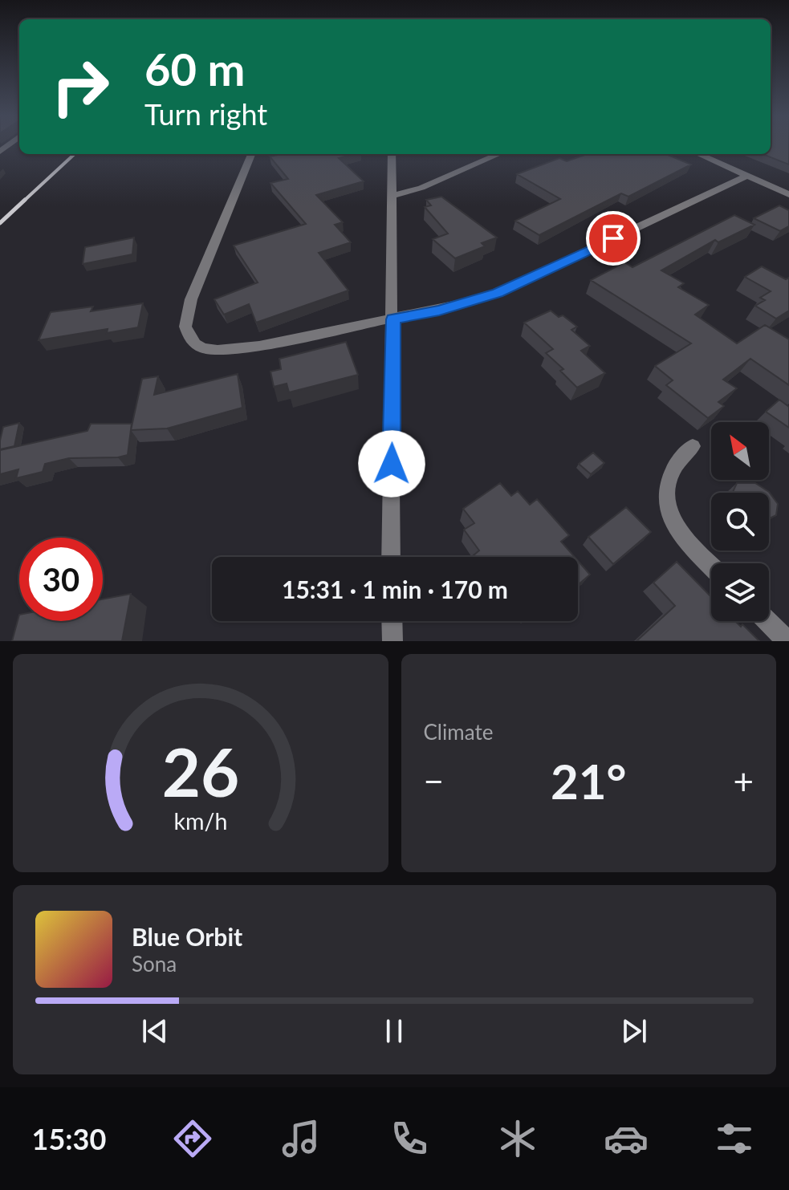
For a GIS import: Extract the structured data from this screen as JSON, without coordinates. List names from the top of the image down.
{
  "north": "top left",
  "page": {
    "turn": ["60 m", "Turn right"],
    "limit": "30",
    "trip": "15:31 · 1 min · 170 m",
    "tile": "Climate",
    "heat": ["−", "21°", "+"],
    "song": ["Blue Orbit", "Sona"],
    "tabs": "15:30",
    "gauge": ["26", "km/h"]
  }
}
